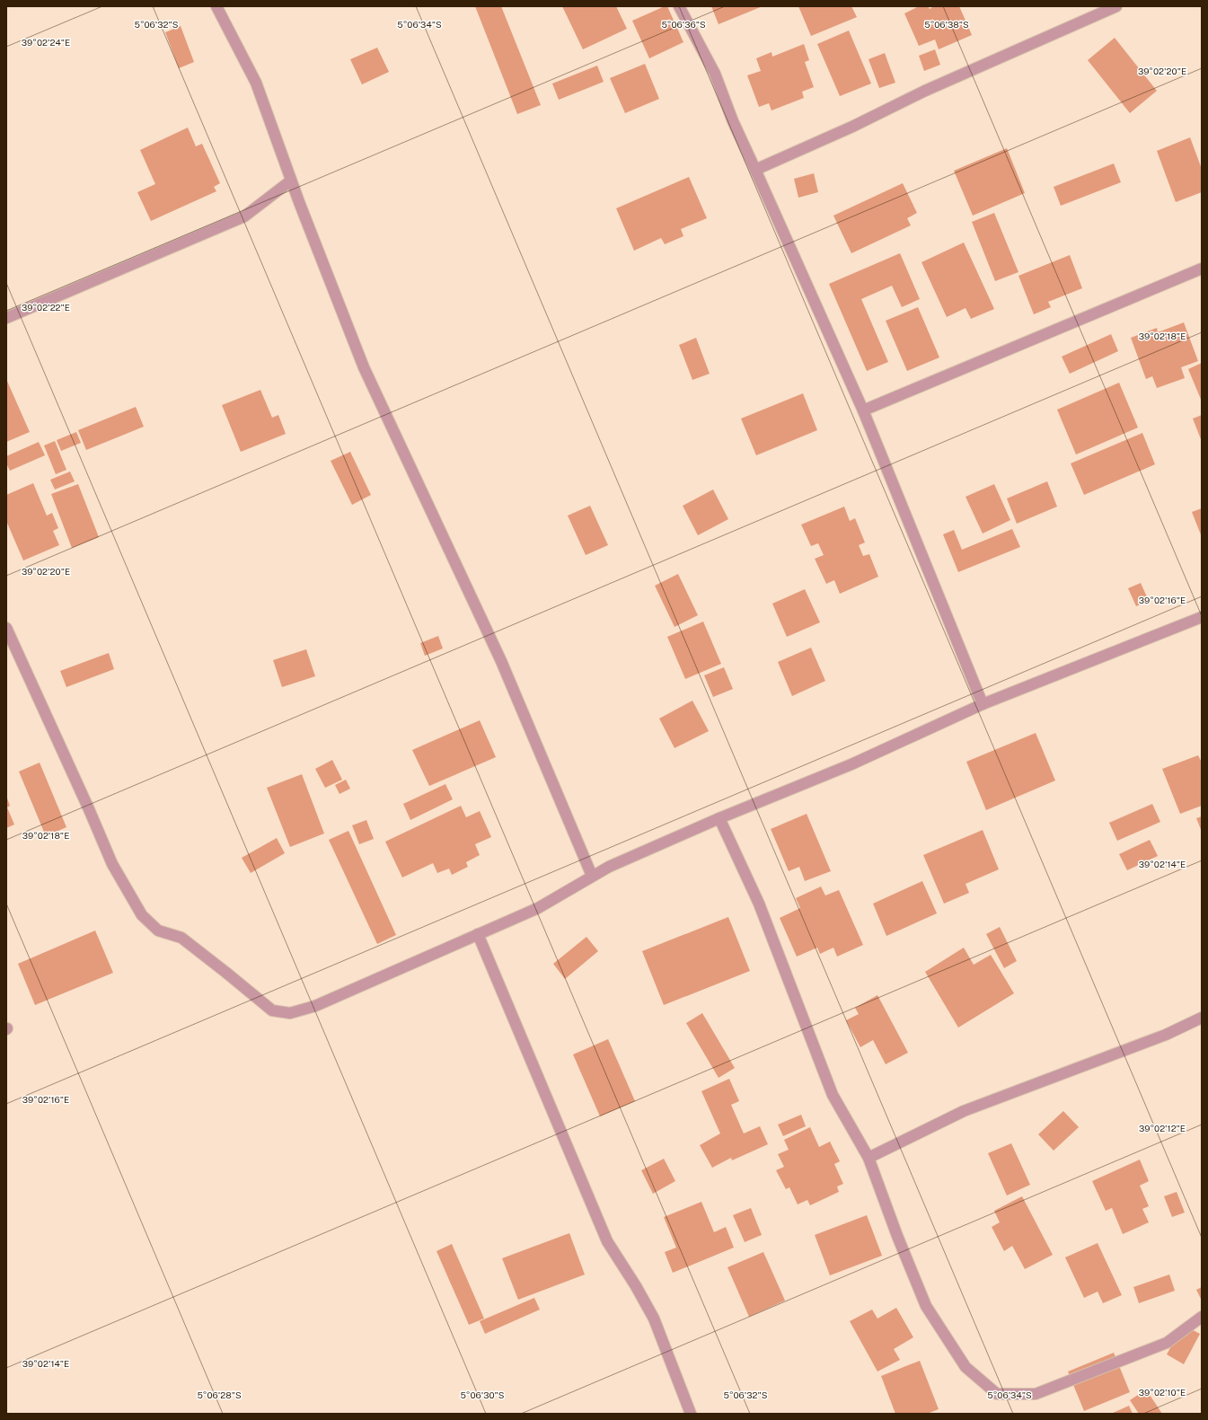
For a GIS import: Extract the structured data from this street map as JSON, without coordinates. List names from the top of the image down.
{
  "coordinates": [
    "5°06'32\"S",
    "5°06'34\"S",
    "5°06'36\"S",
    "5°06'38\"S",
    "39°02'24\"E",
    "39°02'20\"E",
    "39°02'22\"E",
    "39°02'18\"E",
    "39°02'16\"E",
    "39°02'14\"E",
    "39°02'12\"E",
    "39°02'10\"E",
    "5°06'28\"S",
    "5°06'30\"S"
  ]
}
